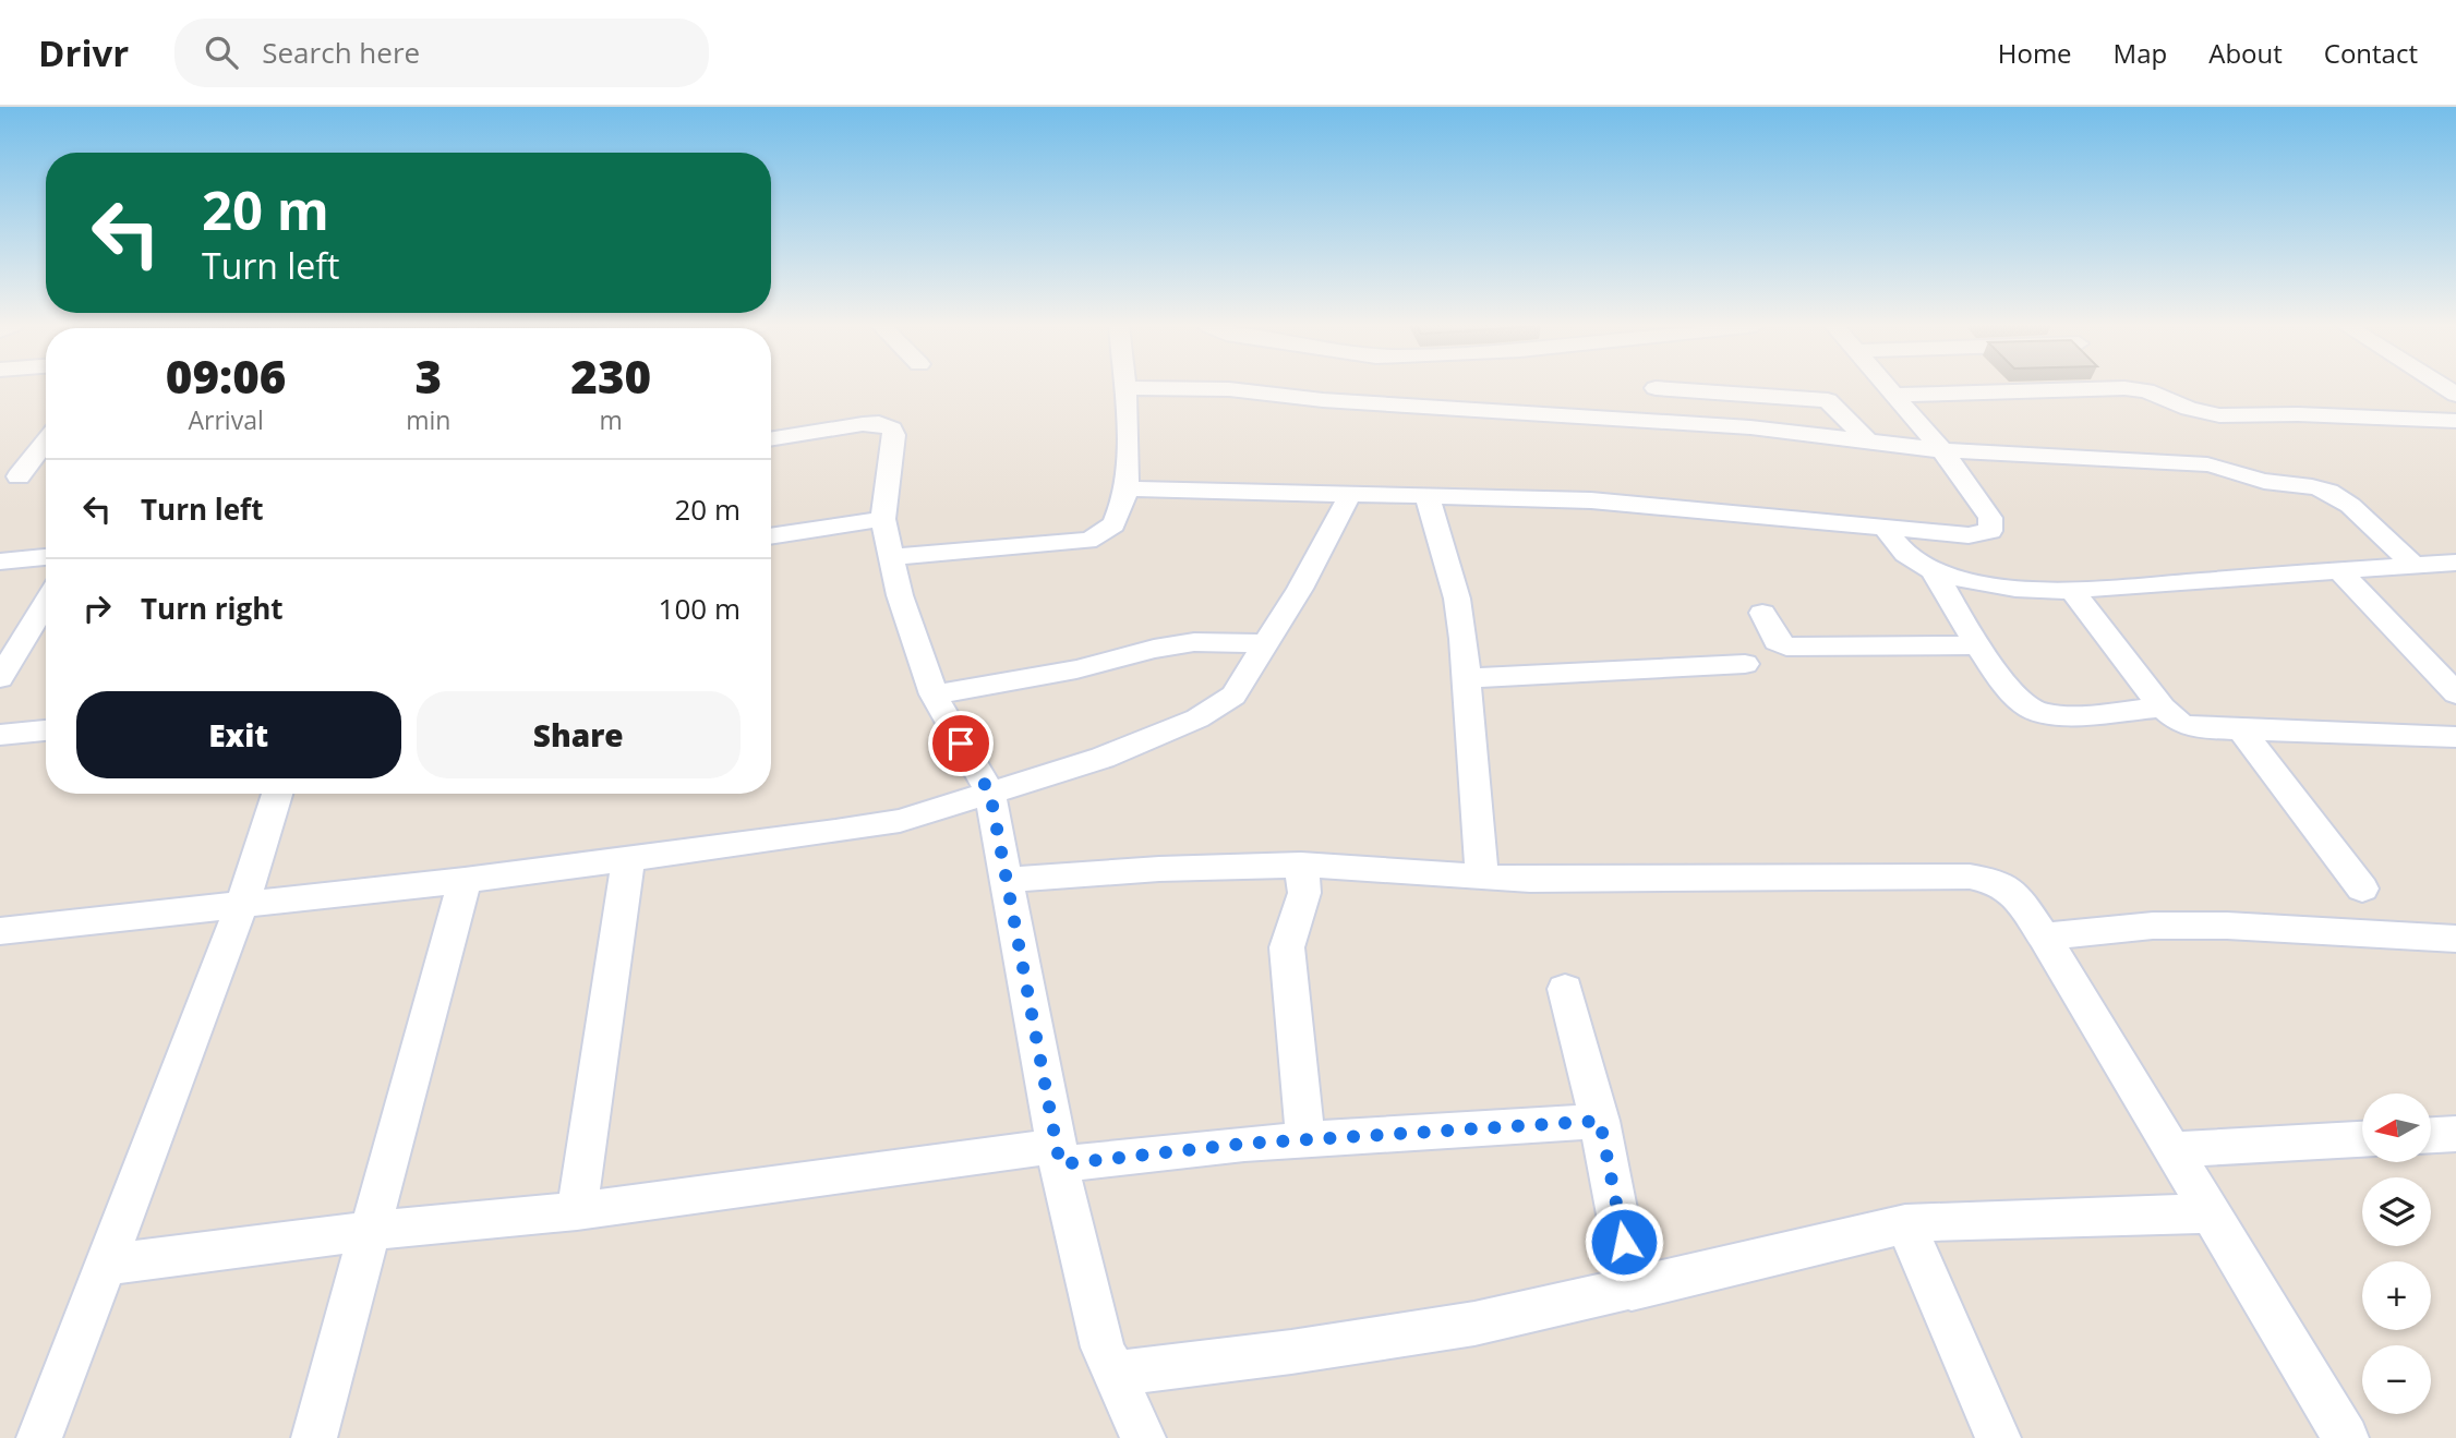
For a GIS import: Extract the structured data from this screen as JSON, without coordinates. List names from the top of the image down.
{
  "north": "left",
  "page": {
    "header": "Drivr",
    "search": "Search here",
    "nav": [
      "Home",
      "Map",
      "About",
      "Contact"
    ],
    "turn": ["20 m", "Turn left"],
    "eta": [
      "09:06",
      "Arrival",
      "3",
      "min",
      "230",
      "m"
    ],
    "list": [
      {
        "name": "Turn left",
        "value": "20 m"
      },
      {
        "name": "Turn right",
        "value": "100 m"
      }
    ],
    "buttons": ["Exit", "Share"],
    "map_buttons": ["+", "−"]
  }
}
